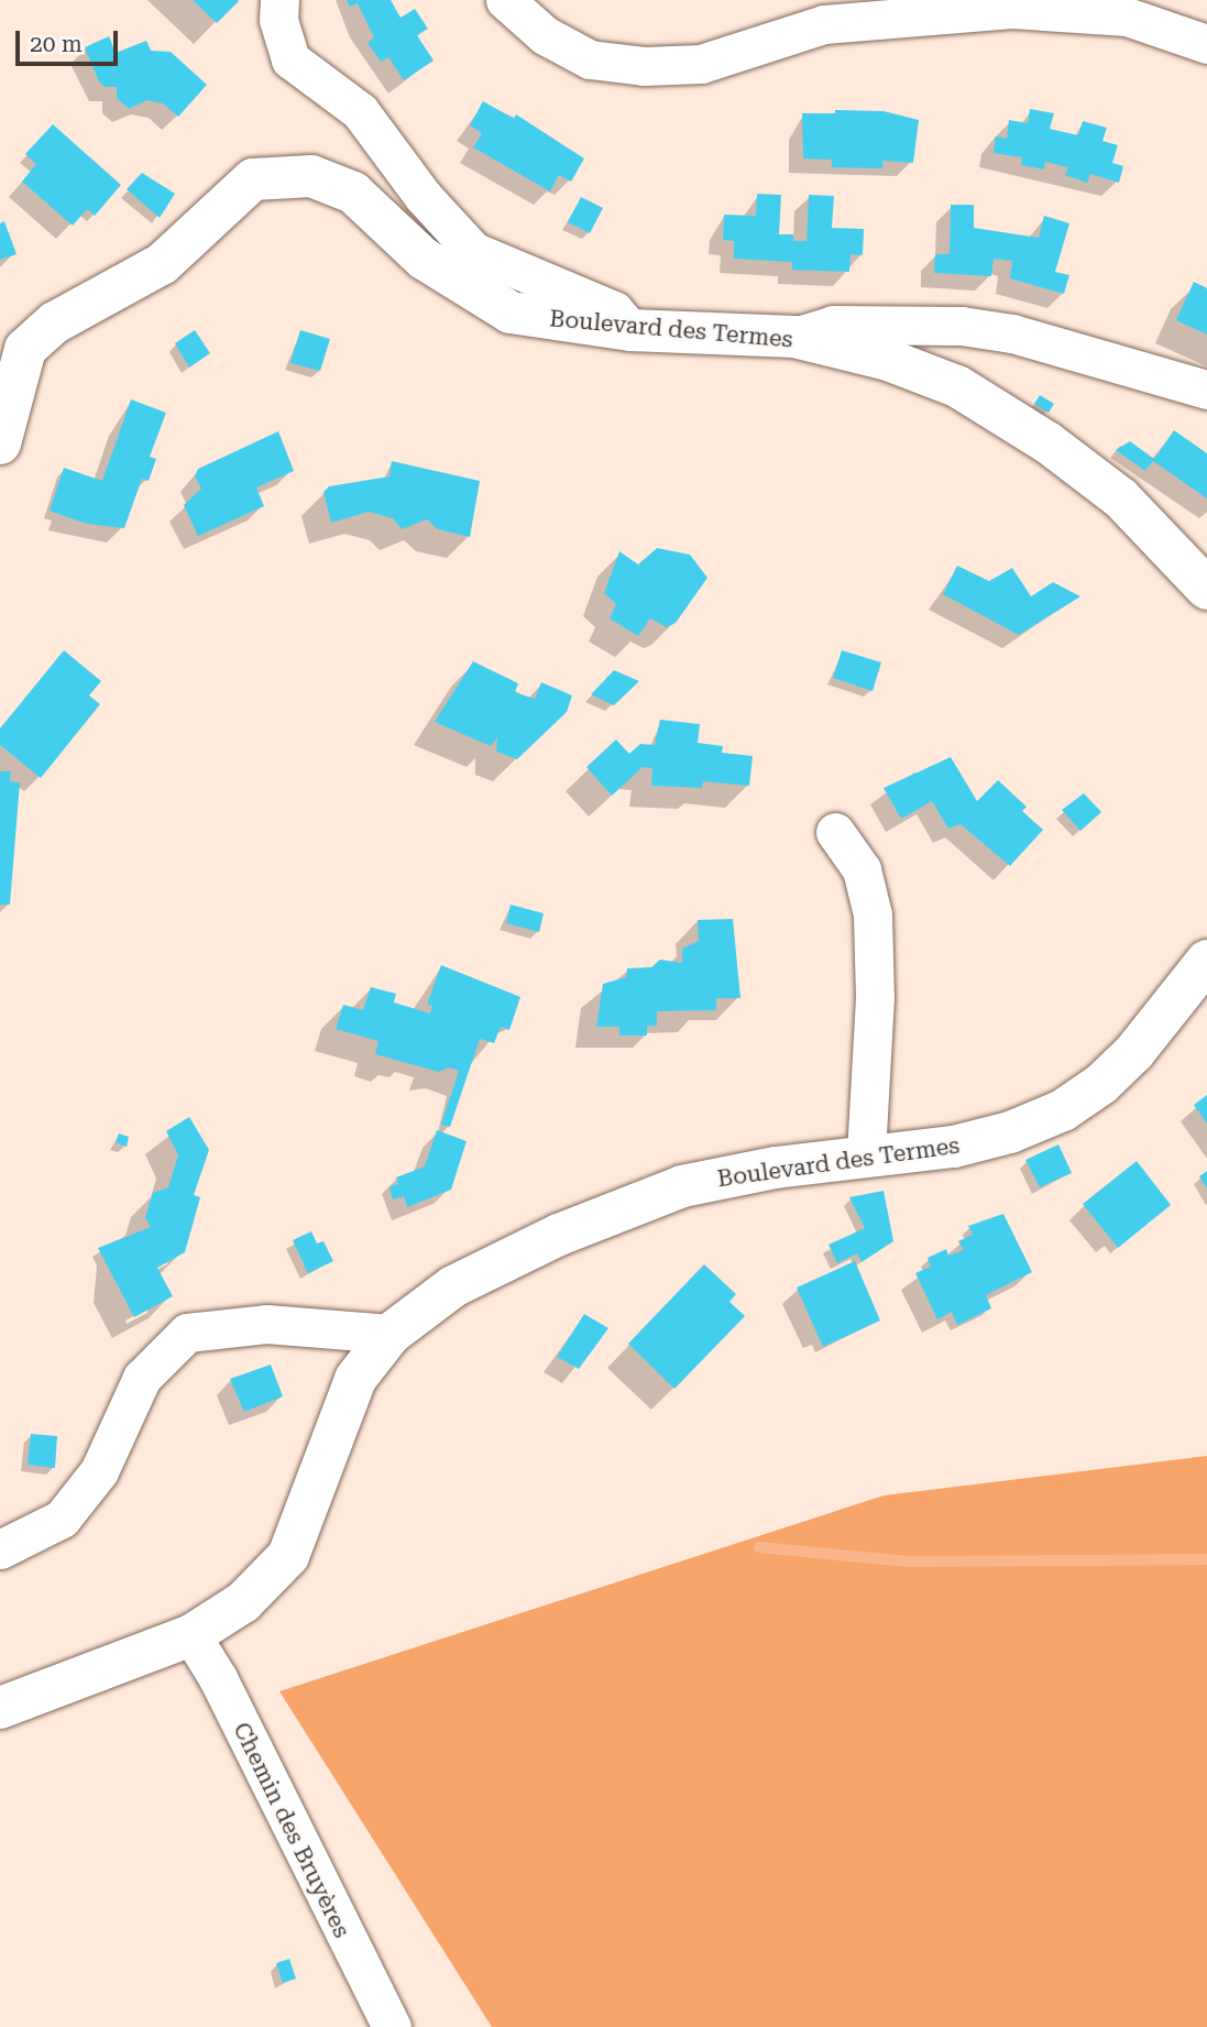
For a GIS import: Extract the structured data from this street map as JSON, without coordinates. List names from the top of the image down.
{
  "streets": {
    "street": ["Boulevard des Termes", "Chemin des Bruyères"]
  },
  "crossings": [
    ["Boulevard des Termes", "Chemin des Bruyères"]
  ],
  "scale_bar": "20 m"
}
